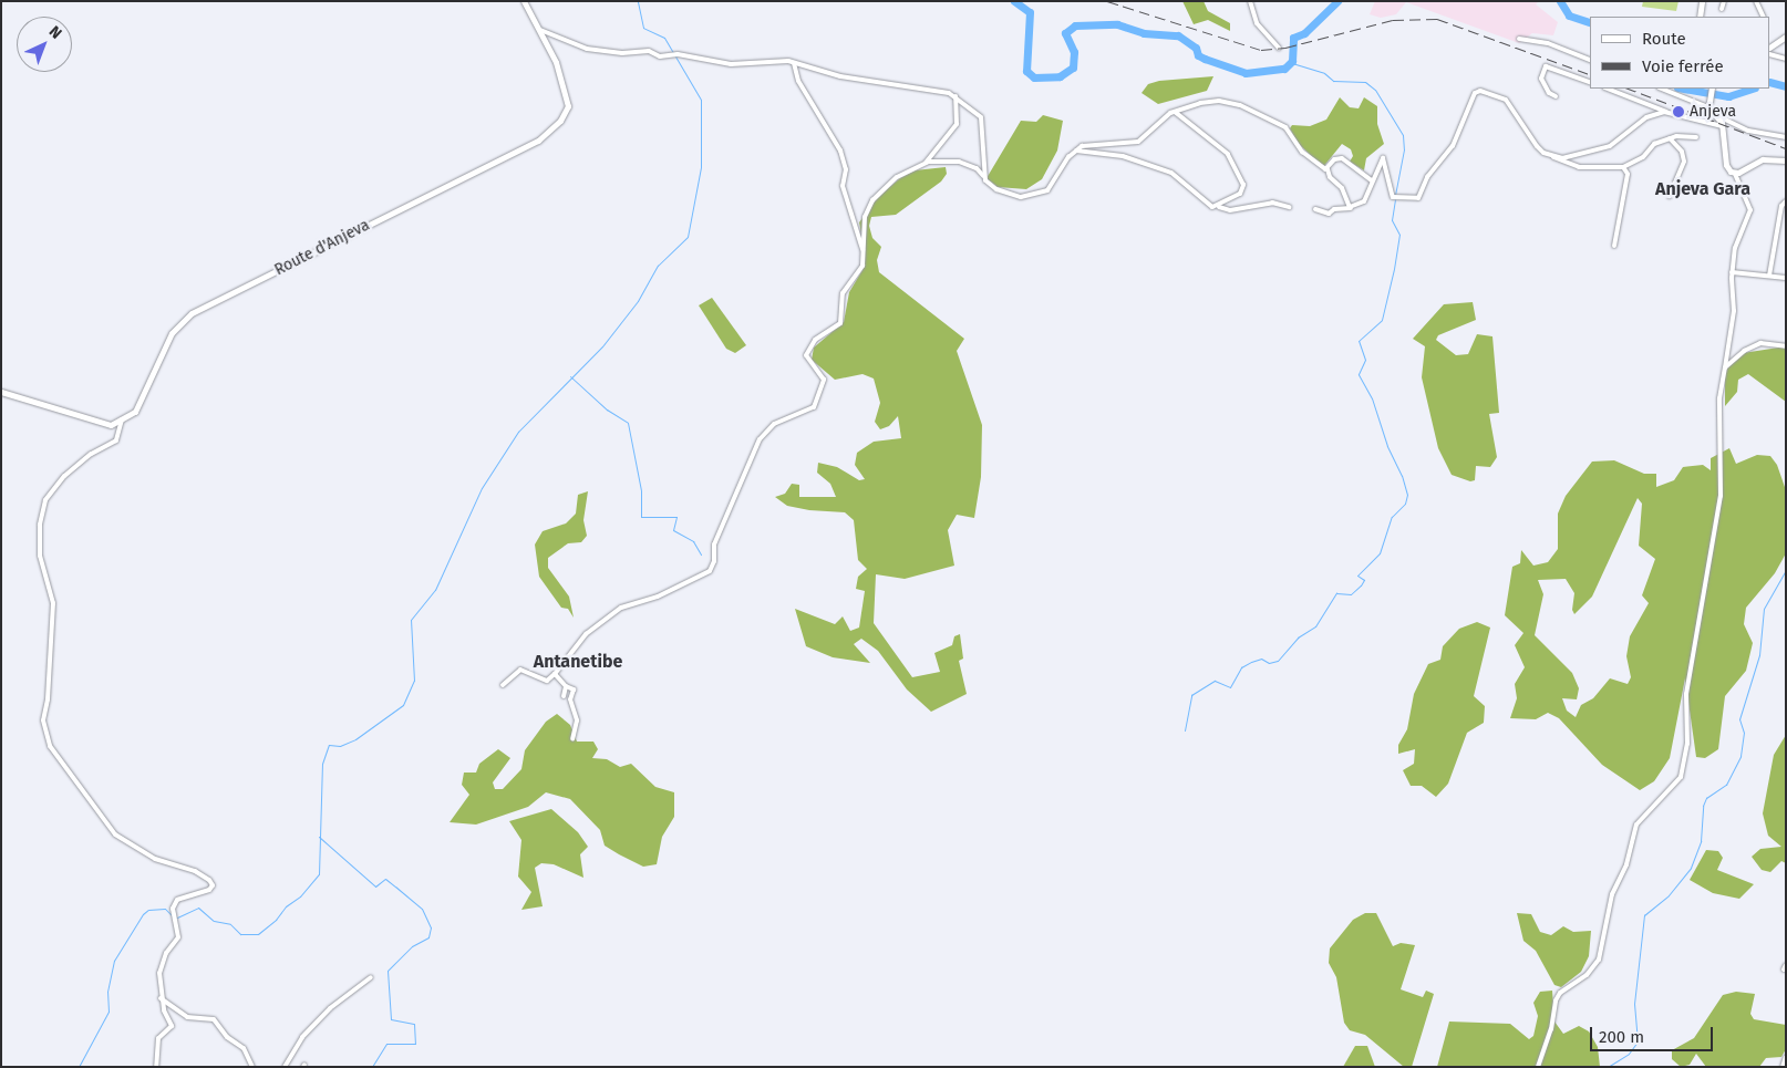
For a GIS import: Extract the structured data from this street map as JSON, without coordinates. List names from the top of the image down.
{
  "streets": {
    "street": ["Route d'Anjeva"]
  },
  "districts": ["Anjeva Gara", "Antanetibe"],
  "places": ["Anjeva"],
  "legend": ["Route", "Voie ferrée"],
  "scale_bar": "200 m",
  "north": "top right"
}
